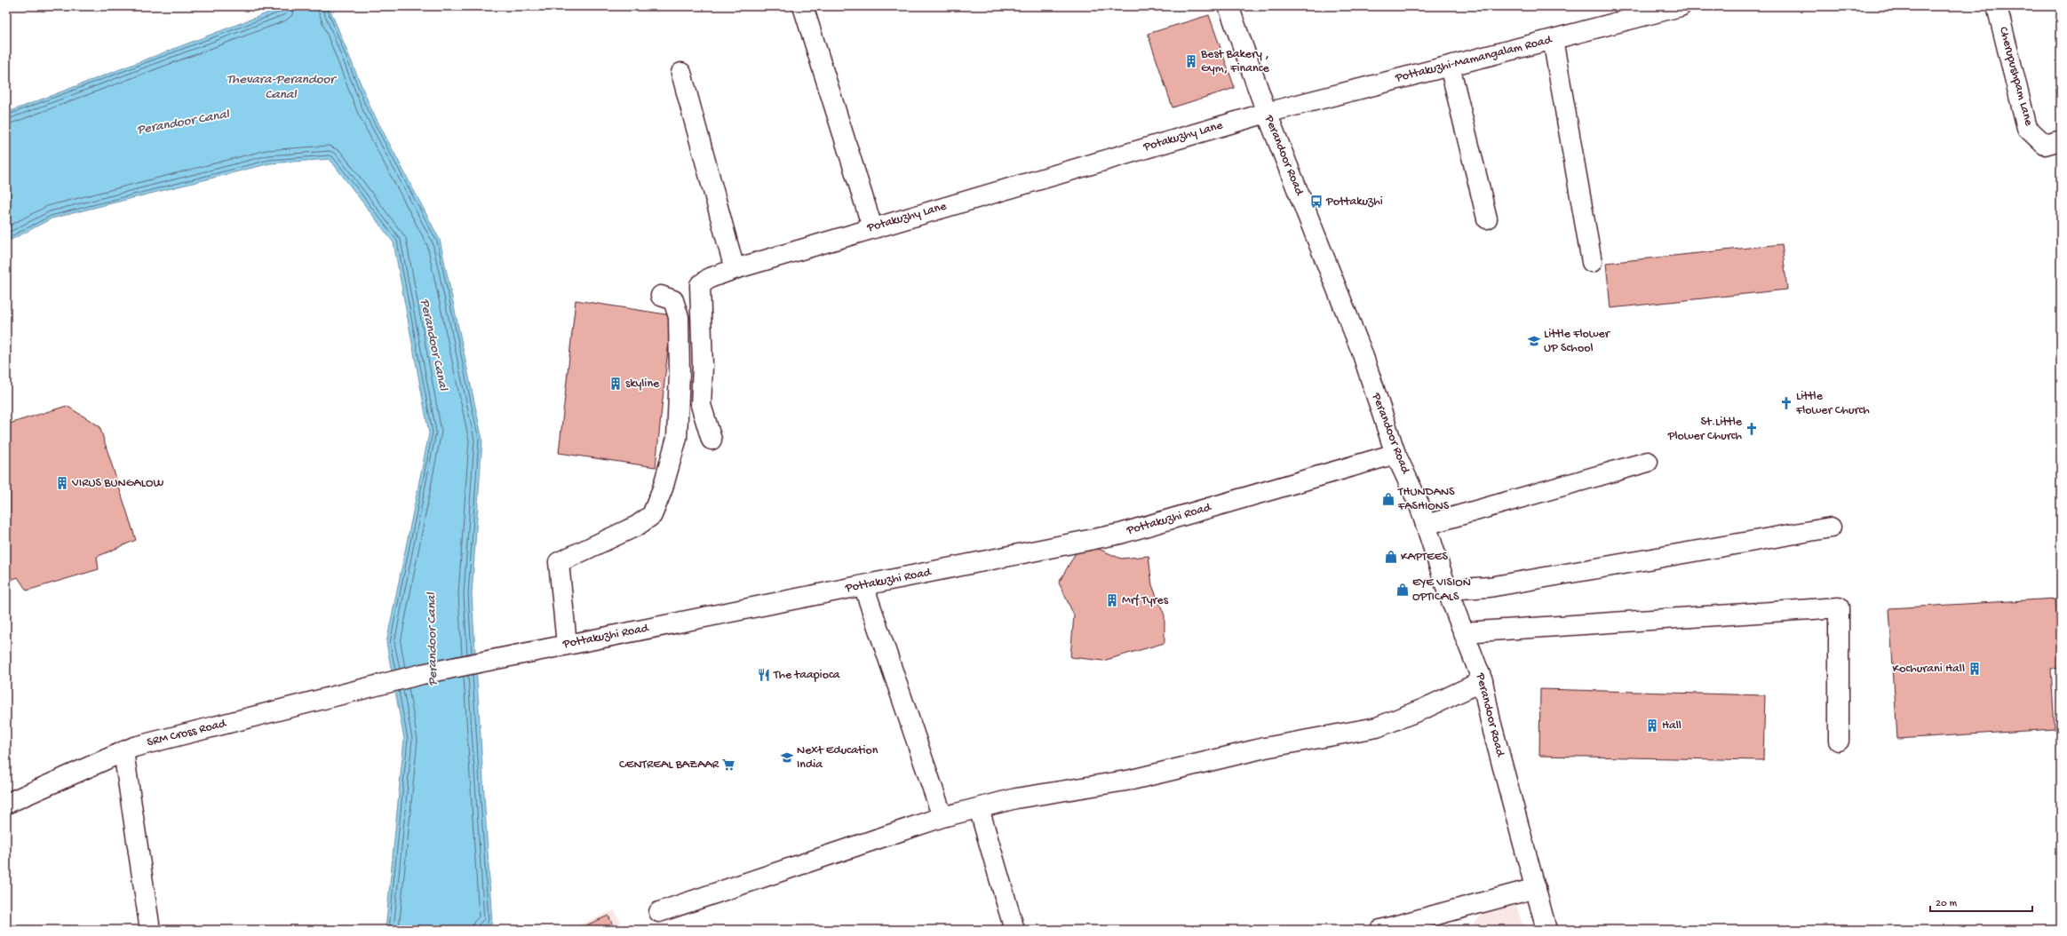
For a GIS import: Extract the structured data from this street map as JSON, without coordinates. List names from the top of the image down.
{
  "streets": {
    "street": [
      "Pottakuzhi-Mamangalam Road",
      "Cherupushpam Lane",
      "Potakuzhy Lane",
      "Perandoor Road",
      "Pottakuzhi Road",
      "SRM Cross Road"
    ]
  },
  "crossings": [
    ["Pottakuzhi-Mamangalam Road", "Potakuzhy Lane"],
    ["Pottakuzhi-Mamangalam Road", "Perandoor Road"],
    ["Potakuzhy Lane", "Perandoor Road"],
    ["Perandoor Road", "Pottakuzhi Road"],
    ["Pottakuzhi Road", "SRM Cross Road"]
  ],
  "water": ["Thevara-Perandoor Canal", "Perandoor Canal"],
  "places": {
    "building": [
      "Best Bakery , Gym, Finance",
      "skyline",
      "VIRUS BUNGALOW",
      "Mrf Tyres",
      "Kochurani Hall",
      "Hall"
    ],
    "bus stop": ["Pottakuzhi"],
    "school or university": ["Little Flower UP School", "Next Education India"],
    "church": ["Little Flower Church", "St.Little Plower Church"],
    "shop": ["THUNDANS FASHIONS", "KAPTEES", "EYE VISION OPTICALS"],
    "restaurant": ["The taapioca"],
    "supermarket": ["CENTREAL BAZAAR"]
  },
  "scale_bar": "20 m"
}
